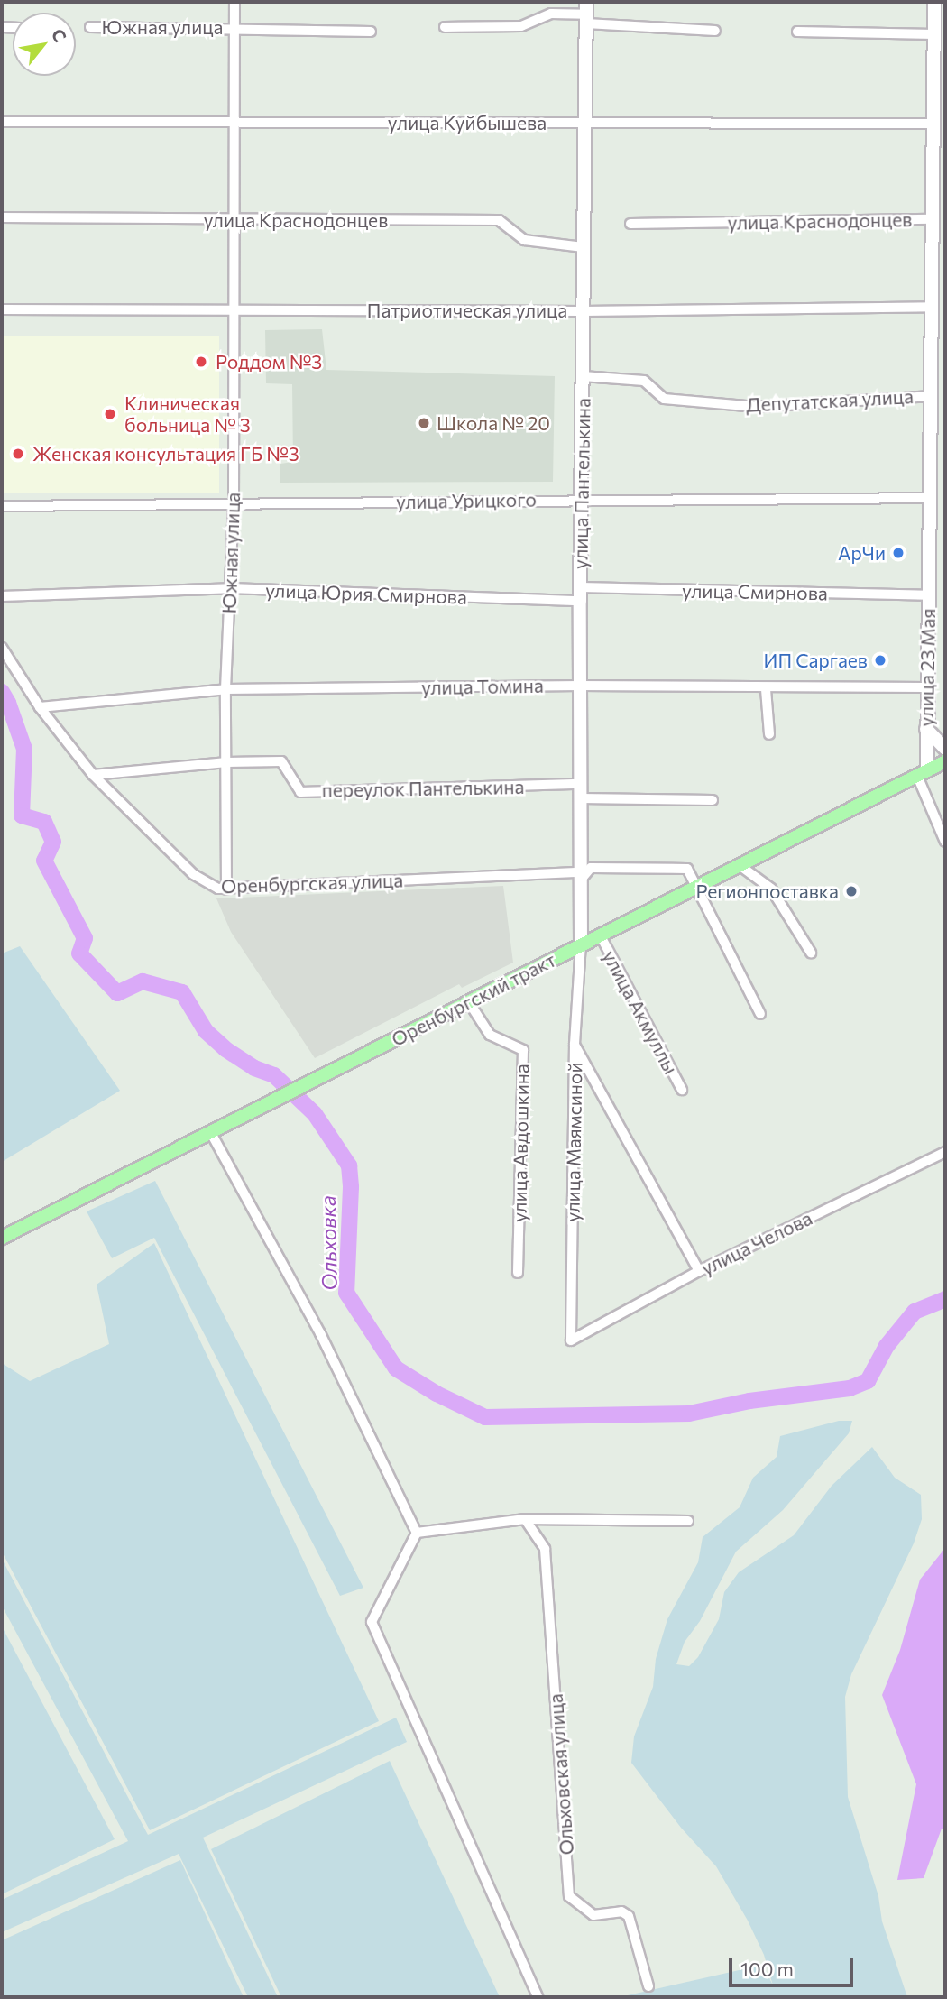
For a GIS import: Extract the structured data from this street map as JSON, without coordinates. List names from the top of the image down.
{
  "streets": {
    "main road": ["улица Пантелькина", "улица 23 Мая", "Оренбургский тракт"],
    "street": [
      "Южная улица",
      "улица Куйбышева",
      "улица Краснодонцев",
      "Патриотическая улица",
      "Депутатская улица",
      "улица Урицкого",
      "улица Смирнова",
      "улица Юрия Смирнова",
      "улица Томина",
      "переулок Пантелькина",
      "Оренбургская улица",
      "улица Акмуллы",
      "улица Маямсиной",
      "улица Авдошкина",
      "улица Челова",
      "Ольховская улица"
    ]
  },
  "crossings": [
    ["Южная улица", "улица Куйбышева"],
    ["Южная улица", "улица Краснодонцев"],
    ["Южная улица", "Патриотическая улица"],
    ["Южная улица", "улица Урицкого"],
    ["Южная улица", "улица Юрия Смирнова"],
    ["Южная улица", "улица Томина"],
    ["Южная улица", "переулок Пантелькина"],
    ["Южная улица", "Оренбургская улица"],
    ["улица Куйбышева", "улица Пантелькина"],
    ["улица Куйбышева", "улица 23 Мая"],
    ["улица Краснодонцев", "улица Пантелькина"],
    ["улица Краснодонцев", "улица 23 Мая"],
    ["Патриотическая улица", "улица Пантелькина"],
    ["Патриотическая улица", "улица 23 Мая"],
    ["Депутатская улица", "улица Пантелькина"],
    ["Депутатская улица", "улица 23 Мая"],
    ["улица Пантелькина", "улица Урицкого"],
    ["улица Пантелькина", "улица Смирнова"],
    ["улица Пантелькина", "улица Юрия Смирнова"],
    ["улица Пантелькина", "улица Томина"],
    ["улица Пантелькина", "переулок Пантелькина"],
    ["улица Пантелькина", "Оренбургская улица"],
    ["улица Пантелькина", "Оренбургский тракт"],
    ["улица Пантелькина", "улица Маямсиной"],
    ["улица Урицкого", "улица 23 Мая"],
    ["улица Смирнова", "улица Юрия Смирнова"],
    ["улица Смирнова", "улица 23 Мая"],
    ["улица 23 Мая", "улица Томина"],
    ["улица 23 Мая", "Оренбургский тракт"],
    ["улица Томина", "Оренбургская улица"],
    ["переулок Пантелькина", "Оренбургская улица"],
    ["Оренбургская улица", "Оренбургский тракт"],
    ["Оренбургский тракт", "улица Акмуллы"],
    ["Оренбургский тракт", "улица Маямсиной"],
    ["Оренбургский тракт", "улица Авдошкина"],
    ["улица Маямсиной", "улица Челова"]
  ],
  "water": ["Ольховка"],
  "places": [
    "Роддом №3",
    "Клиническая больница № 3",
    "Школа № 20",
    "Женская консультация ГБ №3",
    "АрЧи",
    "ИП Саргаев",
    "Регионпоставка"
  ],
  "scale_bar": "100 m",
  "north": "top right"
}
